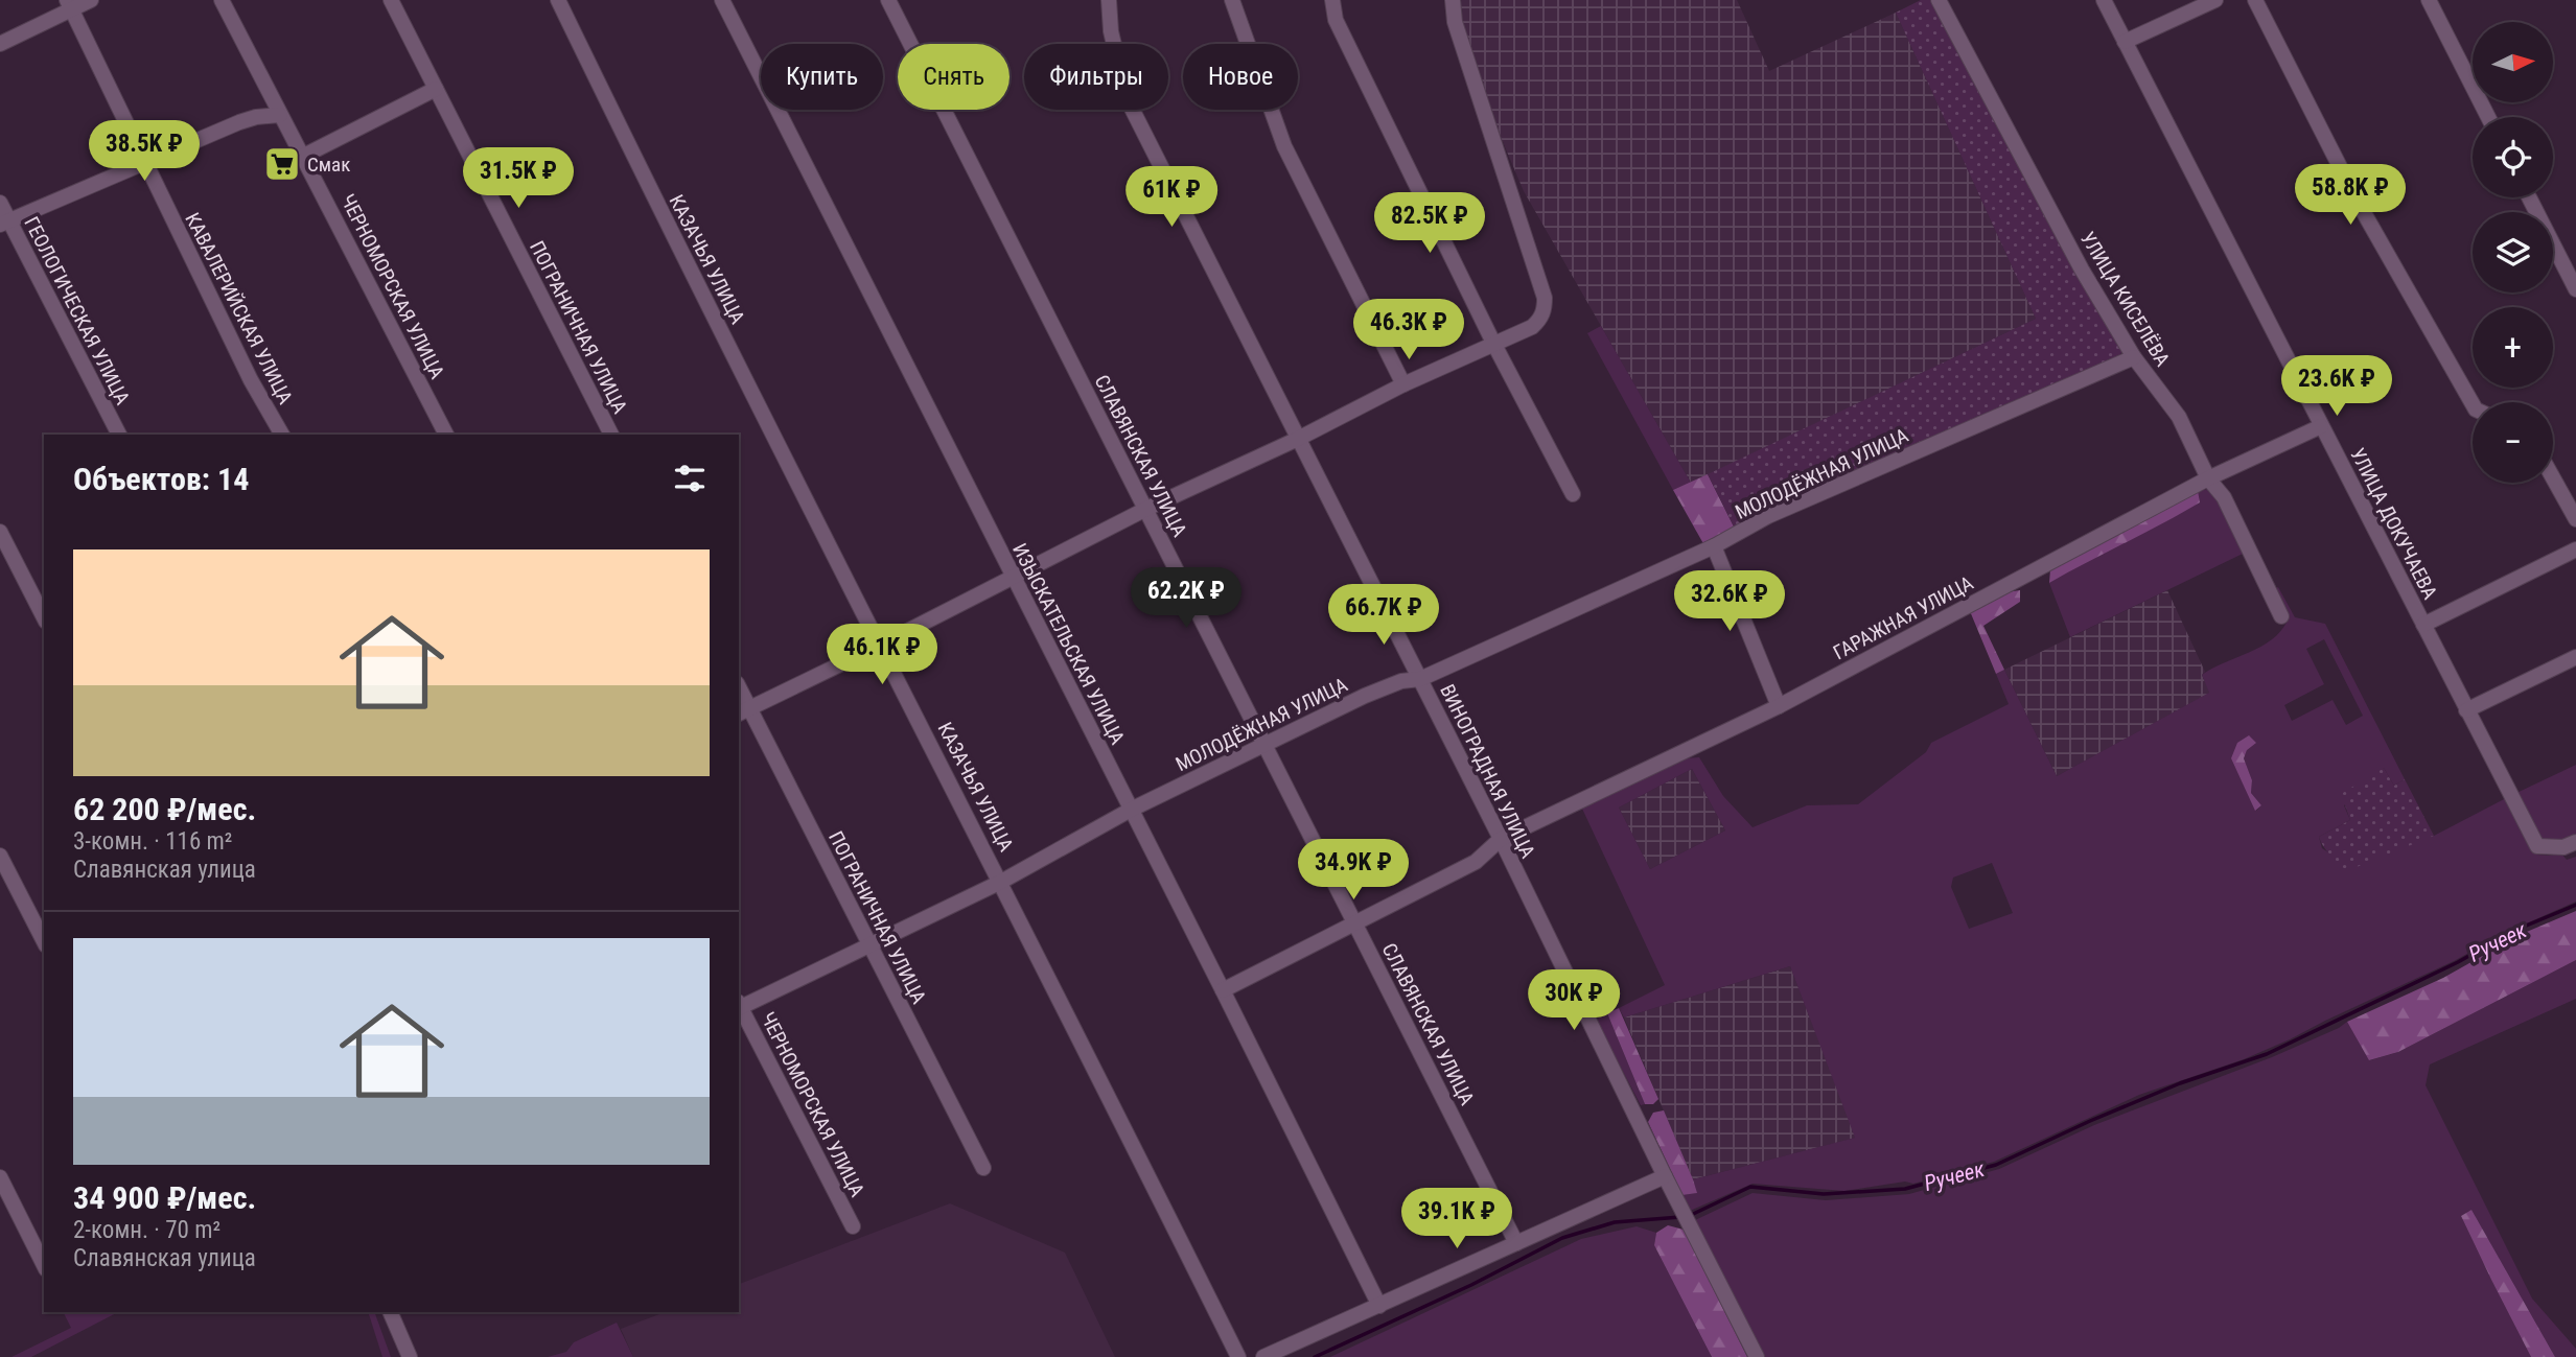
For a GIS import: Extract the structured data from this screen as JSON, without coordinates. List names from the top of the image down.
{
  "streets": {
    "street": [
      "КАЗАЧЬЯ УЛИЦА",
      "ЧЕРНОМОРСКАЯ УЛИЦА",
      "УЛИЦА КИСЕЛЁВА",
      "КАВАЛЕРИЙСКАЯ УЛИЦА",
      "ГЕОЛОГИЧЕСКАЯ УЛИЦА",
      "ПОГРАНИЧНАЯ УЛИЦА",
      "СЛАВЯНСКАЯ УЛИЦА",
      "МОЛОДЁЖНАЯ УЛИЦА",
      "УЛИЦА ДОКУЧАЕВА",
      "ГАРАЖНАЯ УЛИЦА",
      "ИЗЫСКАТЕЛЬСКАЯ УЛИЦА",
      "ВИНОГРАДНАЯ УЛИЦА"
    ]
  },
  "crossings": [
    ["КАЗАЧЬЯ УЛИЦА", "МОЛОДЁЖНАЯ УЛИЦА"],
    ["УЛИЦА КИСЕЛЁВА", "МОЛОДЁЖНАЯ УЛИЦА"],
    ["УЛИЦА КИСЕЛЁВА", "ГАРАЖНАЯ УЛИЦА"],
    ["ПОГРАНИЧНАЯ УЛИЦА", "МОЛОДЁЖНАЯ УЛИЦА"],
    ["СЛАВЯНСКАЯ УЛИЦА", "МОЛОДЁЖНАЯ УЛИЦА"],
    ["СЛАВЯНСКАЯ УЛИЦА", "ГАРАЖНАЯ УЛИЦА"],
    ["МОЛОДЁЖНАЯ УЛИЦА", "ИЗЫСКАТЕЛЬСКАЯ УЛИЦА"],
    ["МОЛОДЁЖНАЯ УЛИЦА", "ВИНОГРАДНАЯ УЛИЦА"],
    ["УЛИЦА ДОКУЧАЕВА", "ГАРАЖНАЯ УЛИЦА"],
    ["ГАРАЖНАЯ УЛИЦА", "ИЗЫСКАТЕЛЬСКАЯ УЛИЦА"],
    ["ГАРАЖНАЯ УЛИЦА", "ВИНОГРАДНАЯ УЛИЦА"]
  ],
  "water": ["Ручеек"],
  "places": {
    "supermarket": ["Смак"]
  },
  "north": "right",
  "page": {
    "map_buttons": ["+", "−"],
    "chip": [
      "Купить",
      "Снять",
      "Фильтры",
      "Новое"
    ],
    "price": [
      "38.5K ₽",
      "31.5K ₽",
      "58.8K ₽",
      "61K ₽",
      "82.5K ₽",
      "46.3K ₽",
      "23.6K ₽",
      "62.2K ₽",
      "32.6K ₽",
      "66.7K ₽",
      "46.1K ₽",
      "34.9K ₽",
      "30K ₽",
      "39.1K ₽"
    ],
    "heading": "Объектов: 14",
    "list": [
      {
        "name": "62 200 ₽/мес.",
        "note": "3-комн. · 116 m² · Славянская улица"
      },
      {
        "name": "34 900 ₽/мес.",
        "note": "2-комн. · 70 m² · Славянская улица"
      }
    ]
  }
}
